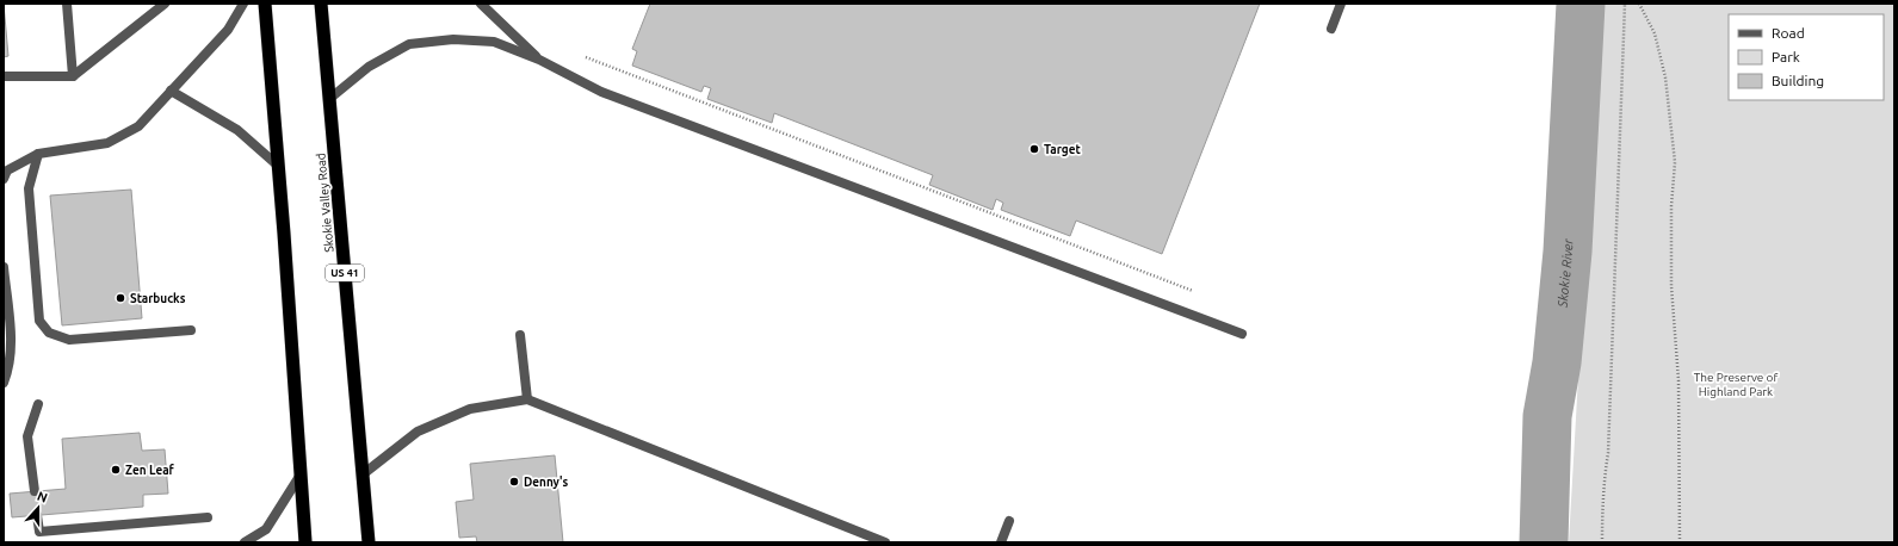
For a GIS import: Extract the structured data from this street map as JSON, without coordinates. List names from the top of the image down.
{
  "streets": {
    "highway": ["Skokie Valley Road", "US 41"]
  },
  "water": ["Skokie River"],
  "parks": ["The Preserve of Highland Park"],
  "places": [
    "Target",
    "Starbucks",
    "Zen Leaf",
    "Denny's"
  ],
  "legend": ["Road", "Park", "Building"],
  "north": "top"
}
